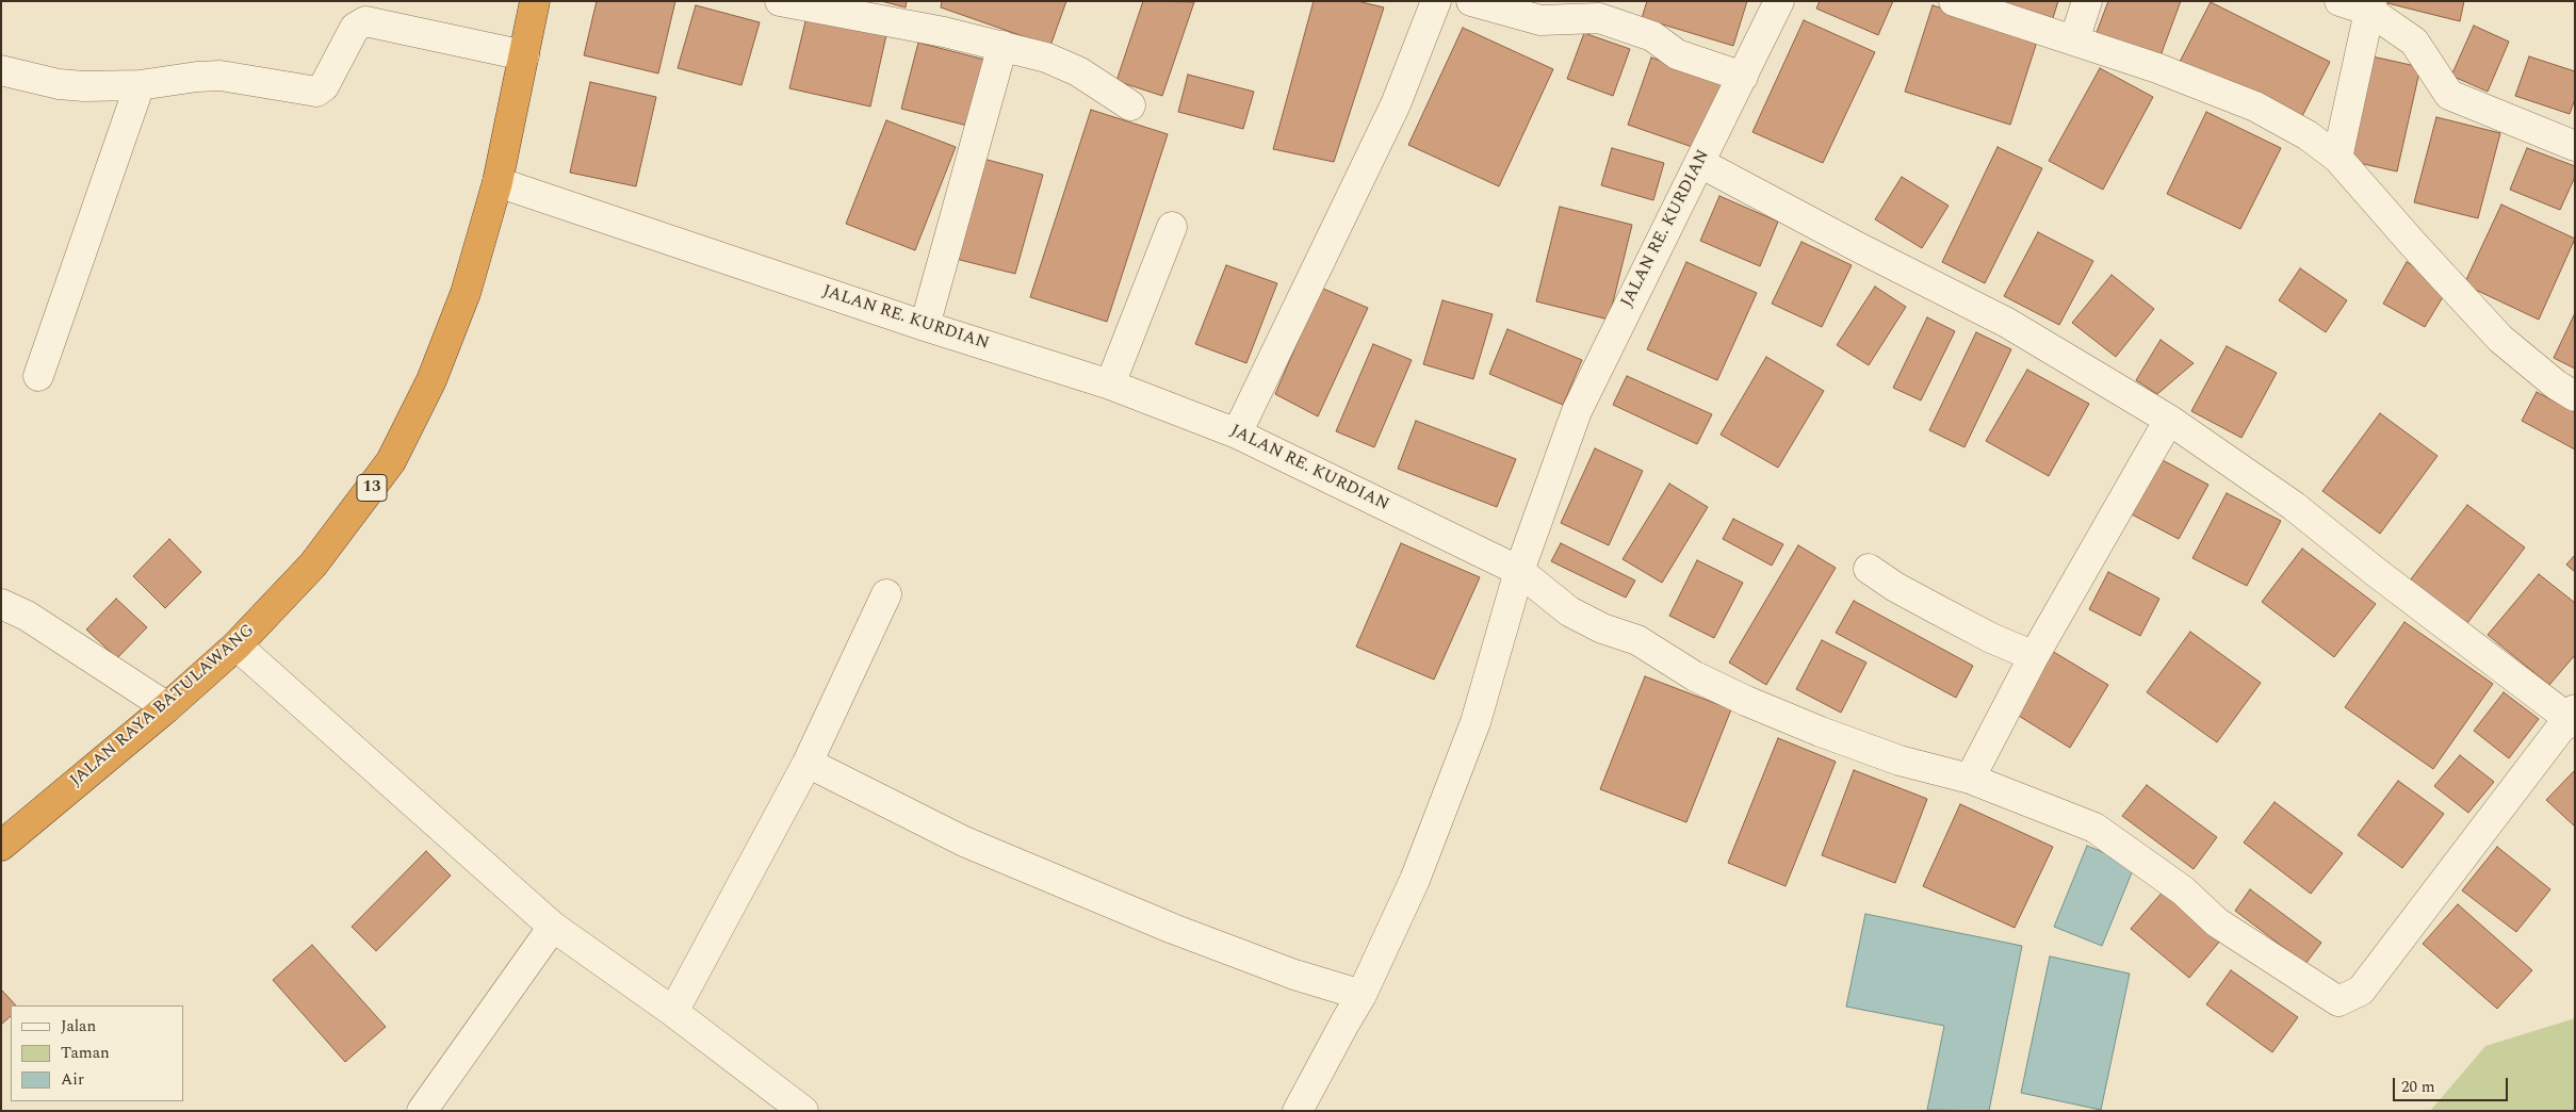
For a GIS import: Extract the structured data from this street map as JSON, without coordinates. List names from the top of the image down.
{
  "streets": {
    "highway": ["13", "JALAN RAYA BATULAWANG"],
    "street": ["JALAN RE. KURDIAN"]
  },
  "crossings": [
    ["JALAN RE. KURDIAN", "JALAN RAYA BATULAWANG"]
  ],
  "legend": ["Jalan", "Taman", "Air"],
  "scale_bar": "20 m"
}
